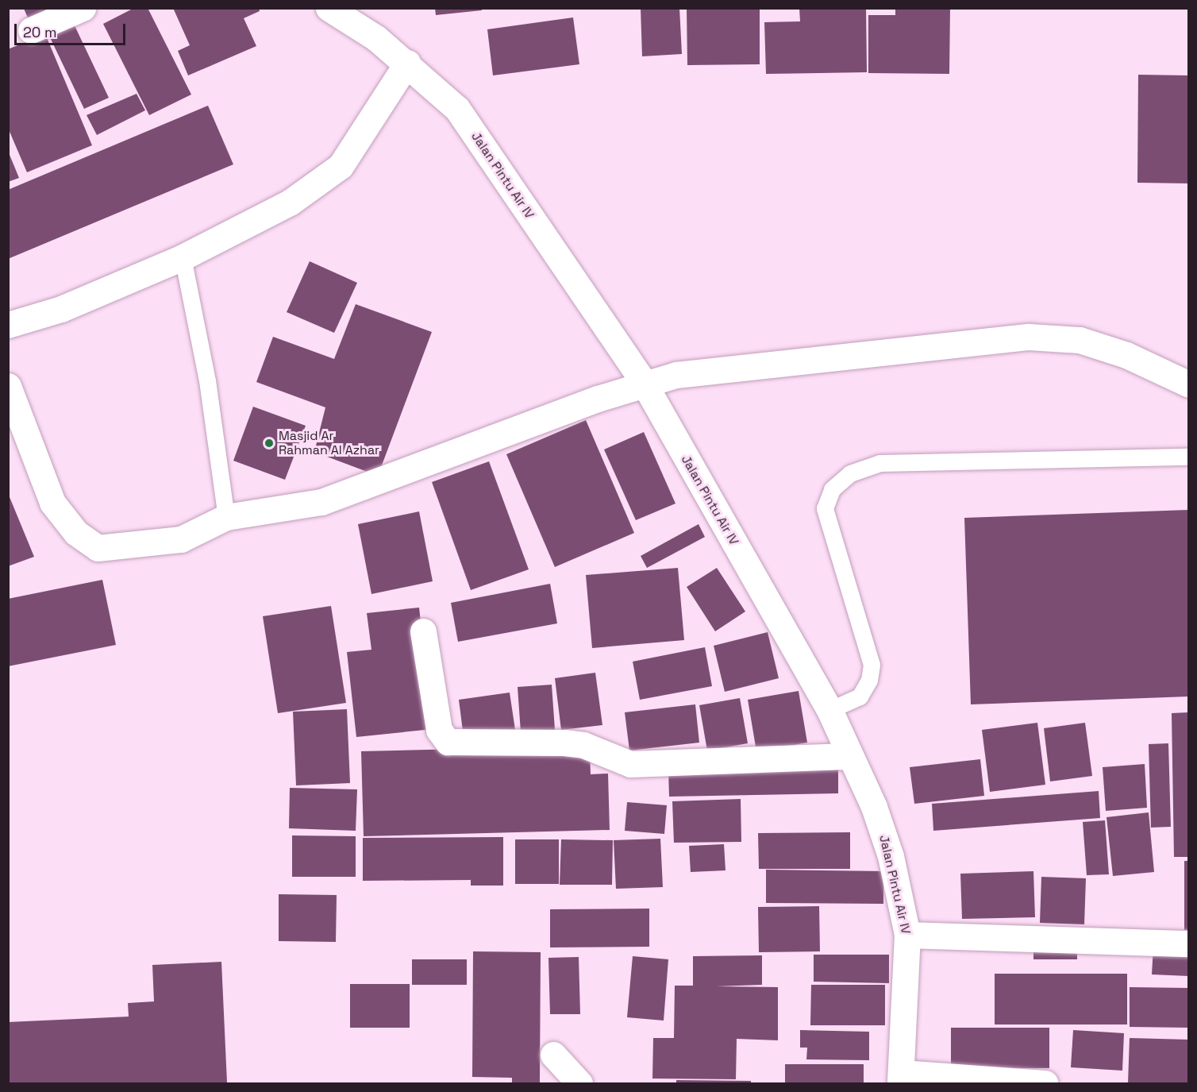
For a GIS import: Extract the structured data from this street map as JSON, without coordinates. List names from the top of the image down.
{
  "streets": {
    "street": ["Jalan Pintu Air IV"]
  },
  "places": ["Masjid Ar Rahman Al Azhar"],
  "scale_bar": "20 m"
}
